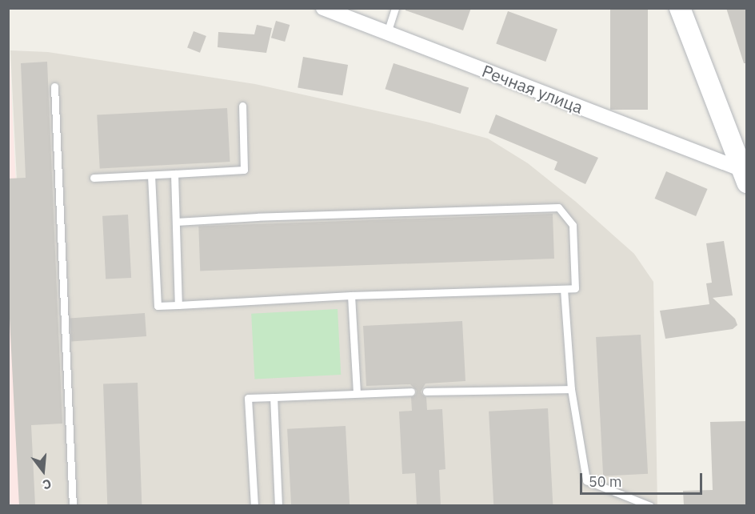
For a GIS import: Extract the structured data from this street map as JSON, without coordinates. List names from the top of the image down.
{
  "streets": {
    "street": ["Речная улица"]
  },
  "scale_bar": "50 m",
  "north": "bottom"
}
